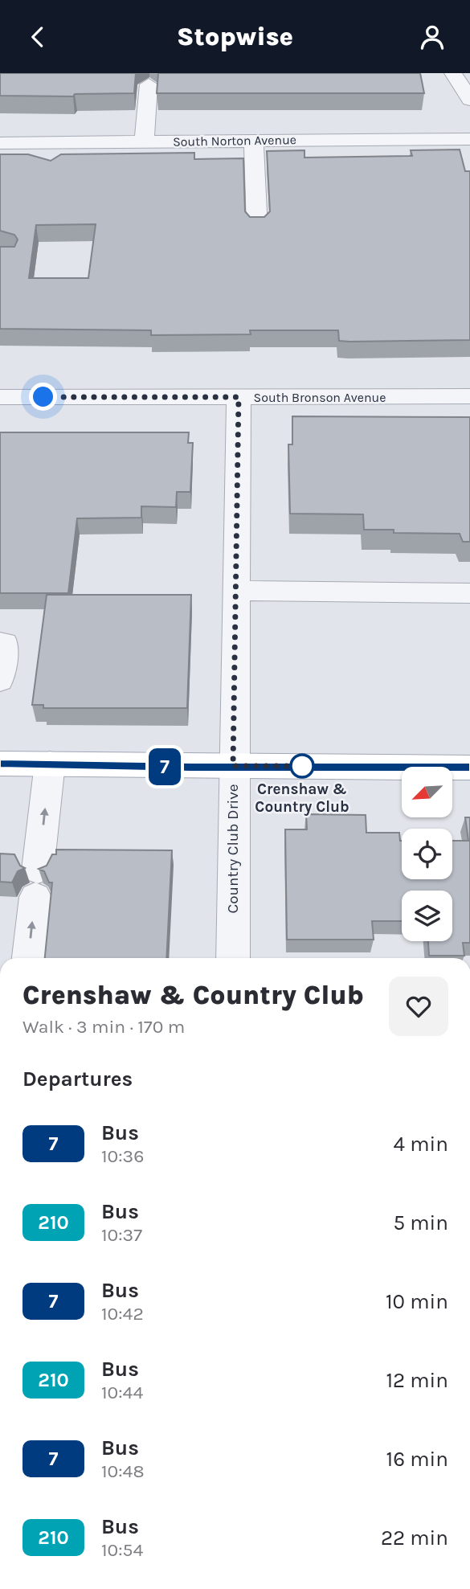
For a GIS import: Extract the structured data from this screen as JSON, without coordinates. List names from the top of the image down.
{
  "streets": {
    "street": ["South Norton Avenue", "South Bronson Avenue", "Country Club Drive"]
  },
  "crossings": [
    ["South Bronson Avenue", "Country Club Drive"]
  ],
  "places": ["Crenshaw & Country Club"],
  "lines": ["bus line 7"],
  "north": "bottom left",
  "page": {
    "header": "Stopwise",
    "on_map": "7",
    "heading": [
      ["Crenshaw & Country Club", "Walk · 3 min · 170 m"],
      "Departures"
    ],
    "list": [
      {
        "mark": "7",
        "name": "Bus",
        "note": "10:36",
        "value": "4 min"
      },
      {
        "mark": "210",
        "name": "Bus",
        "note": "10:37",
        "value": "5 min"
      },
      {
        "mark": "7",
        "name": "Bus",
        "note": "10:42",
        "value": "10 min"
      },
      {
        "mark": "210",
        "name": "Bus",
        "note": "10:44",
        "value": "12 min"
      },
      {
        "mark": "7",
        "name": "Bus",
        "note": "10:48",
        "value": "16 min"
      },
      {
        "mark": "210",
        "name": "Bus",
        "note": "10:54",
        "value": "22 min"
      }
    ]
  }
}
